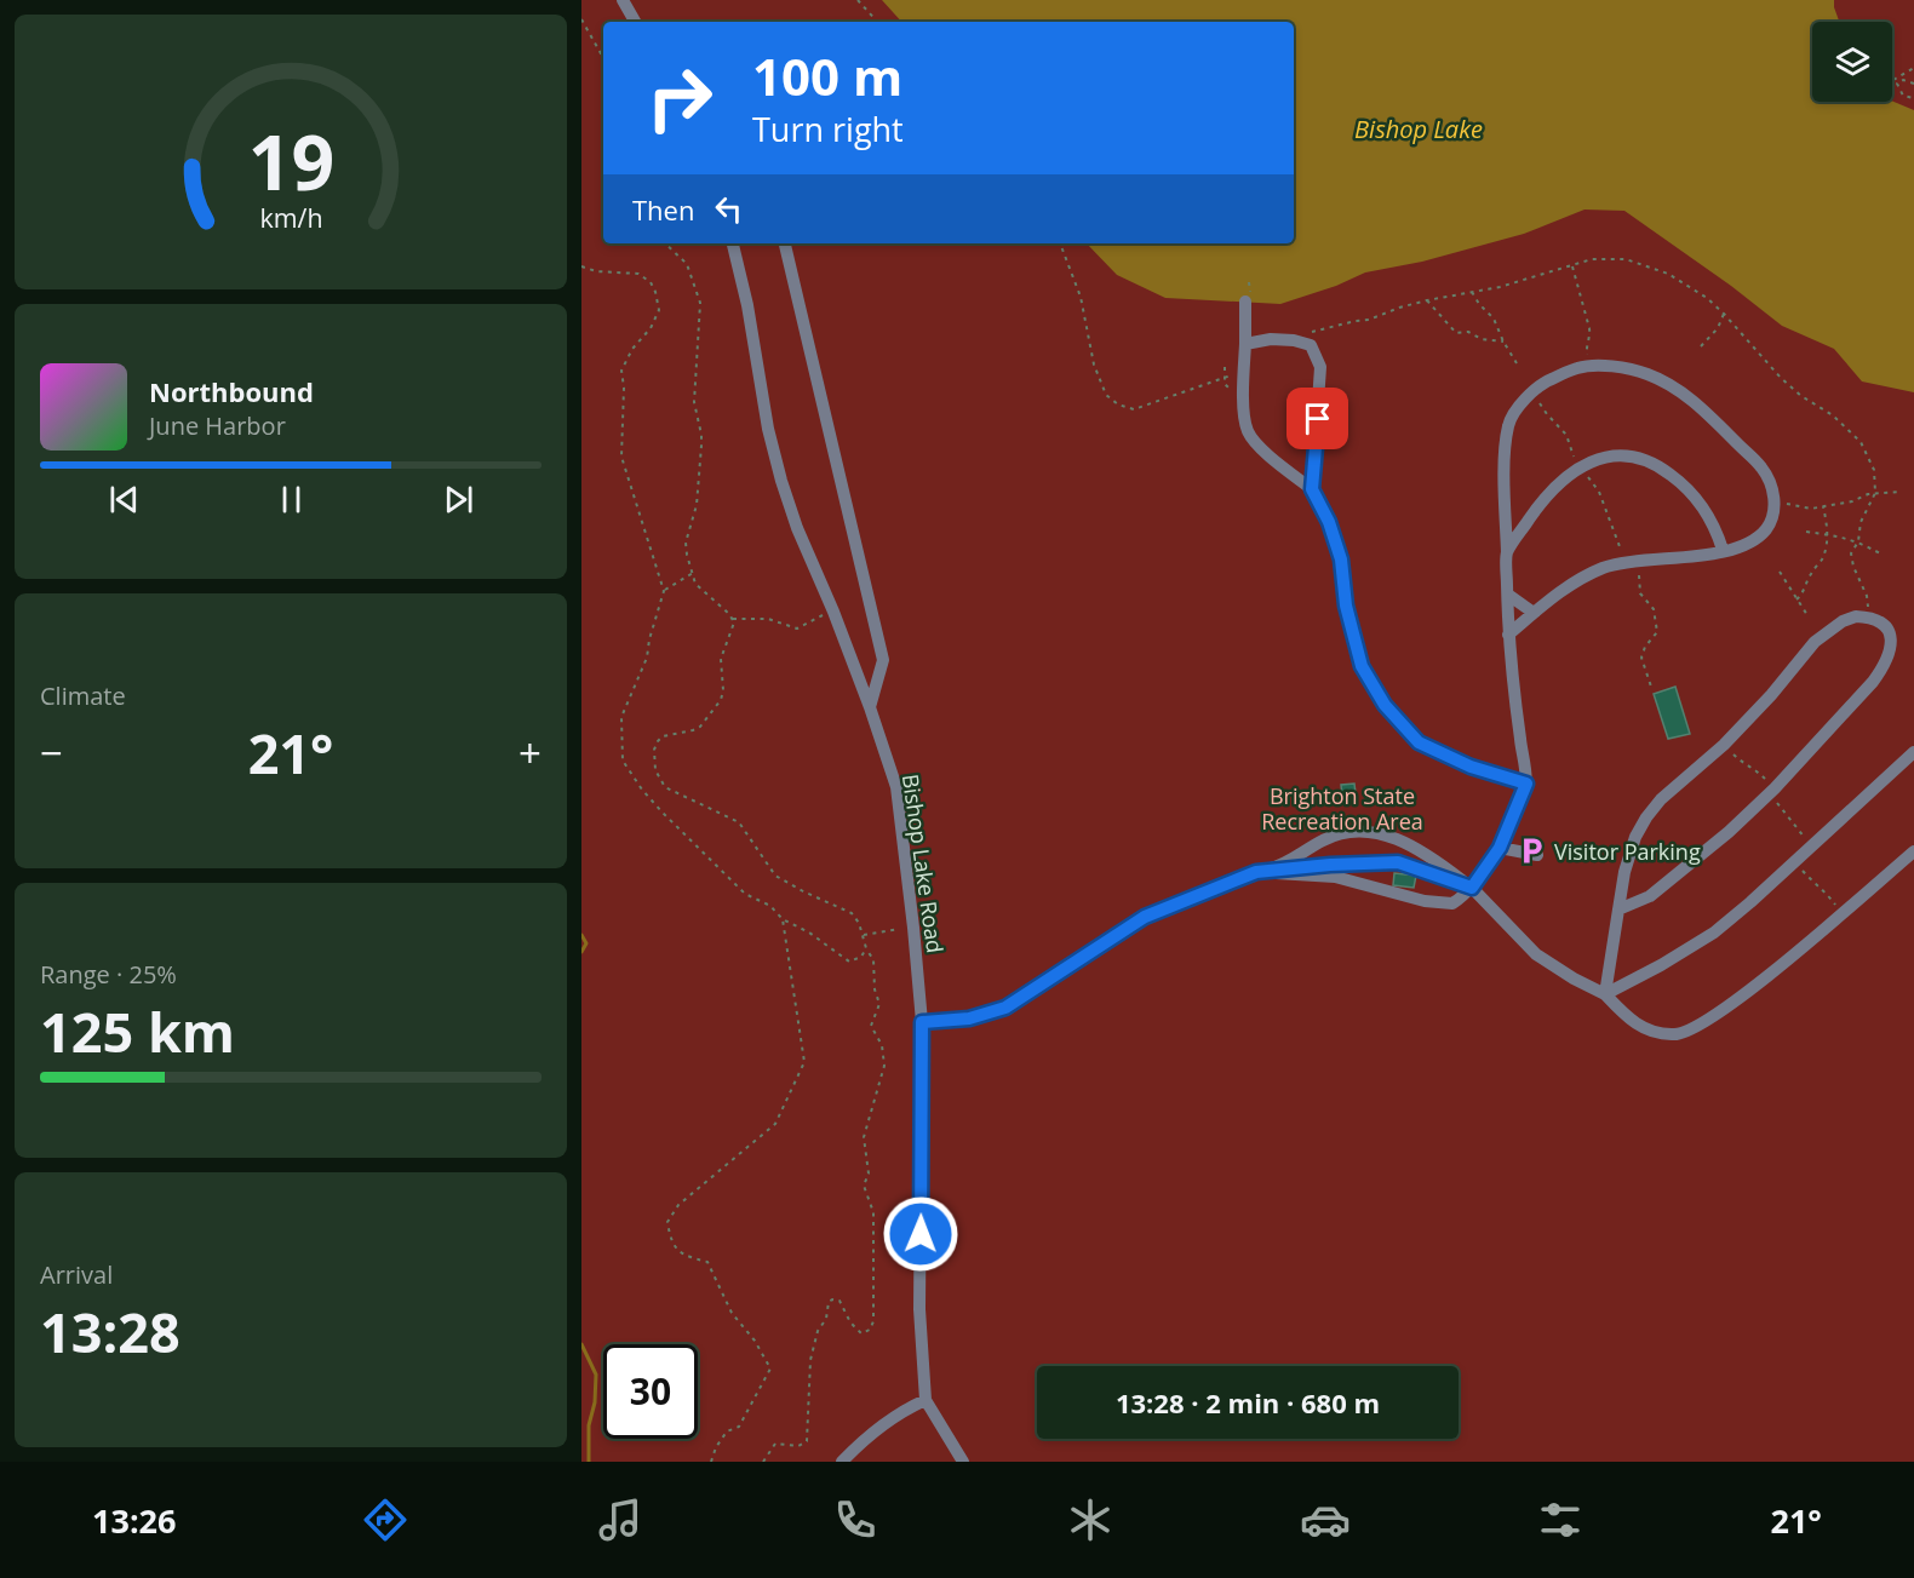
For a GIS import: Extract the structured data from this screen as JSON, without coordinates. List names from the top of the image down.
{
  "streets": {
    "street": ["Bishop Lake Road"]
  },
  "water": ["Bishop Lake"],
  "parks": ["Brighton State Recreation Area"],
  "places": {
    "parking": ["Visitor Parking"]
  },
  "page": {
    "turn": ["100 m", "Turn right"],
    "then": "Then",
    "song": ["Northbound", "June Harbor"],
    "tile": [
      "Climate",
      ["Range · 25%", "125 km"],
      ["Arrival", "13:28"]
    ],
    "heat": ["−", "21°", "+"],
    "limit": "30",
    "trip": "13:28 · 2 min · 680 m",
    "tabs": ["13:26", "21°"],
    "gauge": ["19", "km/h"]
  }
}
